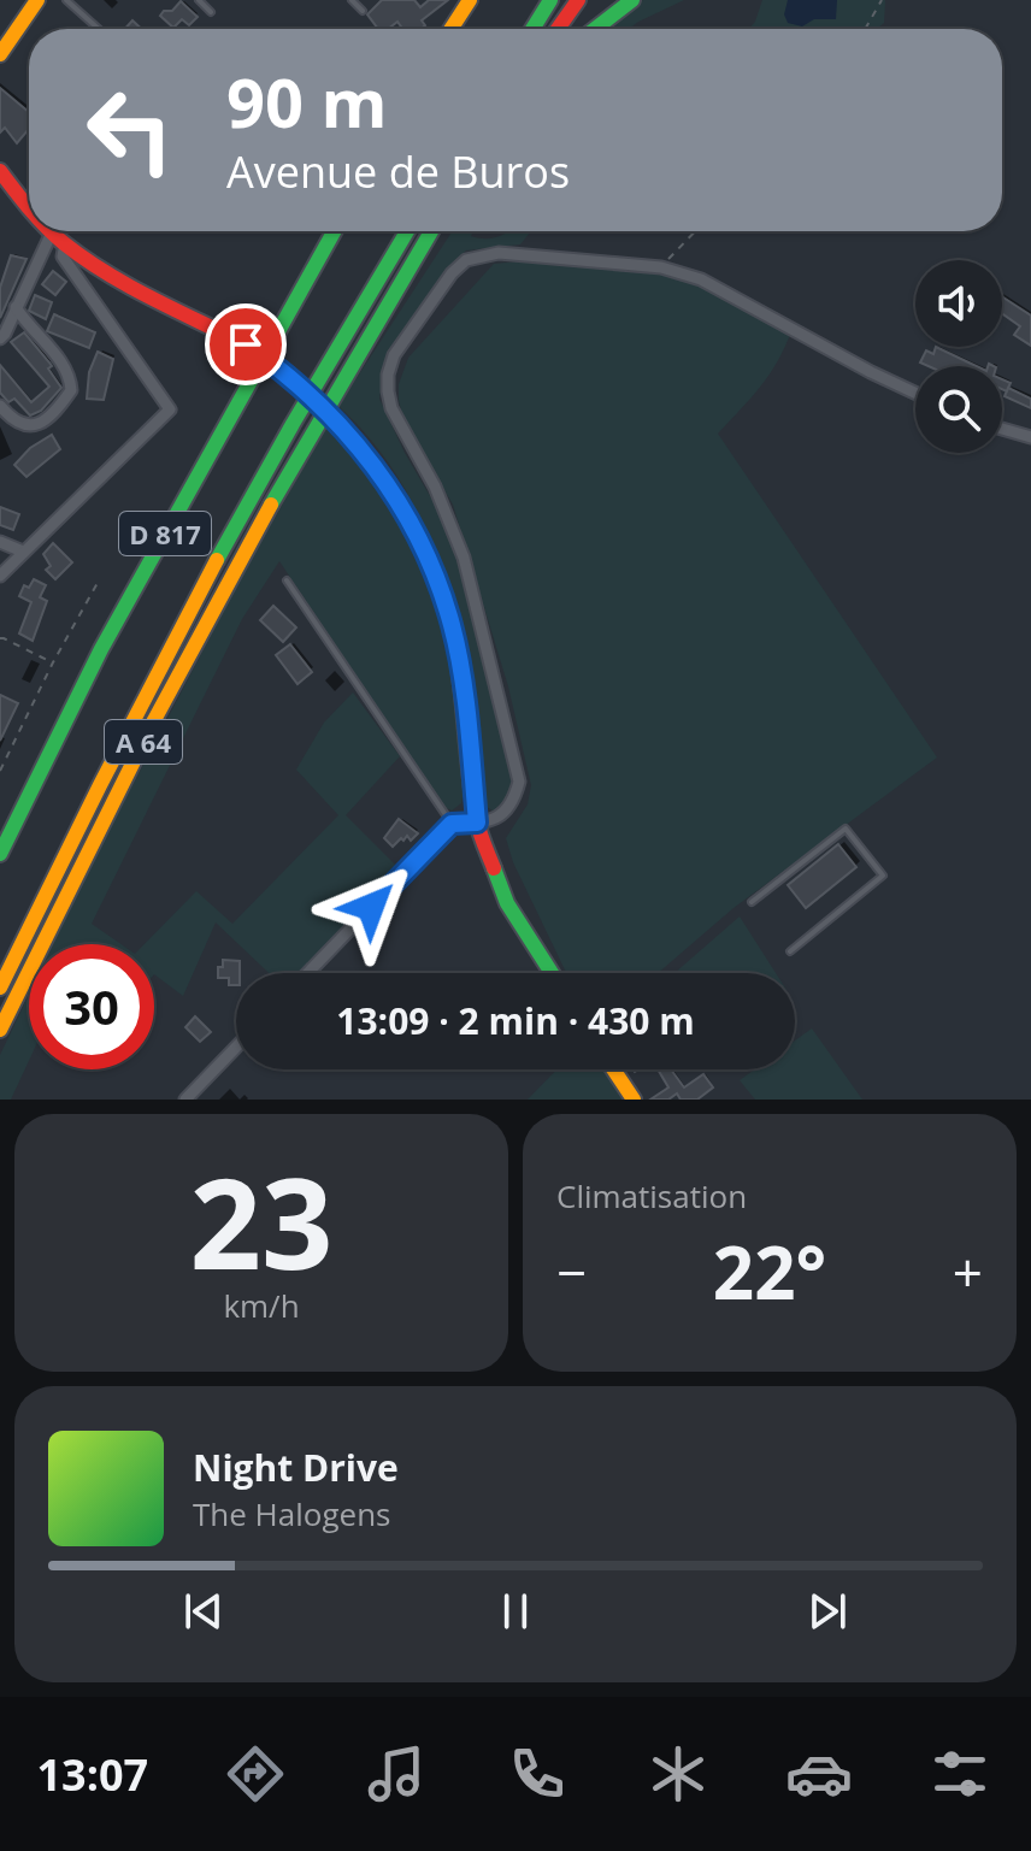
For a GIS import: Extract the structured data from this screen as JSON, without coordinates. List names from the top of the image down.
{
  "streets": {
    "main road": ["D 817", "A 64"]
  },
  "page": {
    "turn": ["90 m", "Avenue de Buros"],
    "limit": "30",
    "trip": "13:09 · 2 min · 430 m",
    "tile": [
      ["23", "km/h"],
      "Climatisation"
    ],
    "heat": ["−", "22°", "+"],
    "song": ["Night Drive", "The Halogens"],
    "tabs": "13:07"
  }
}
